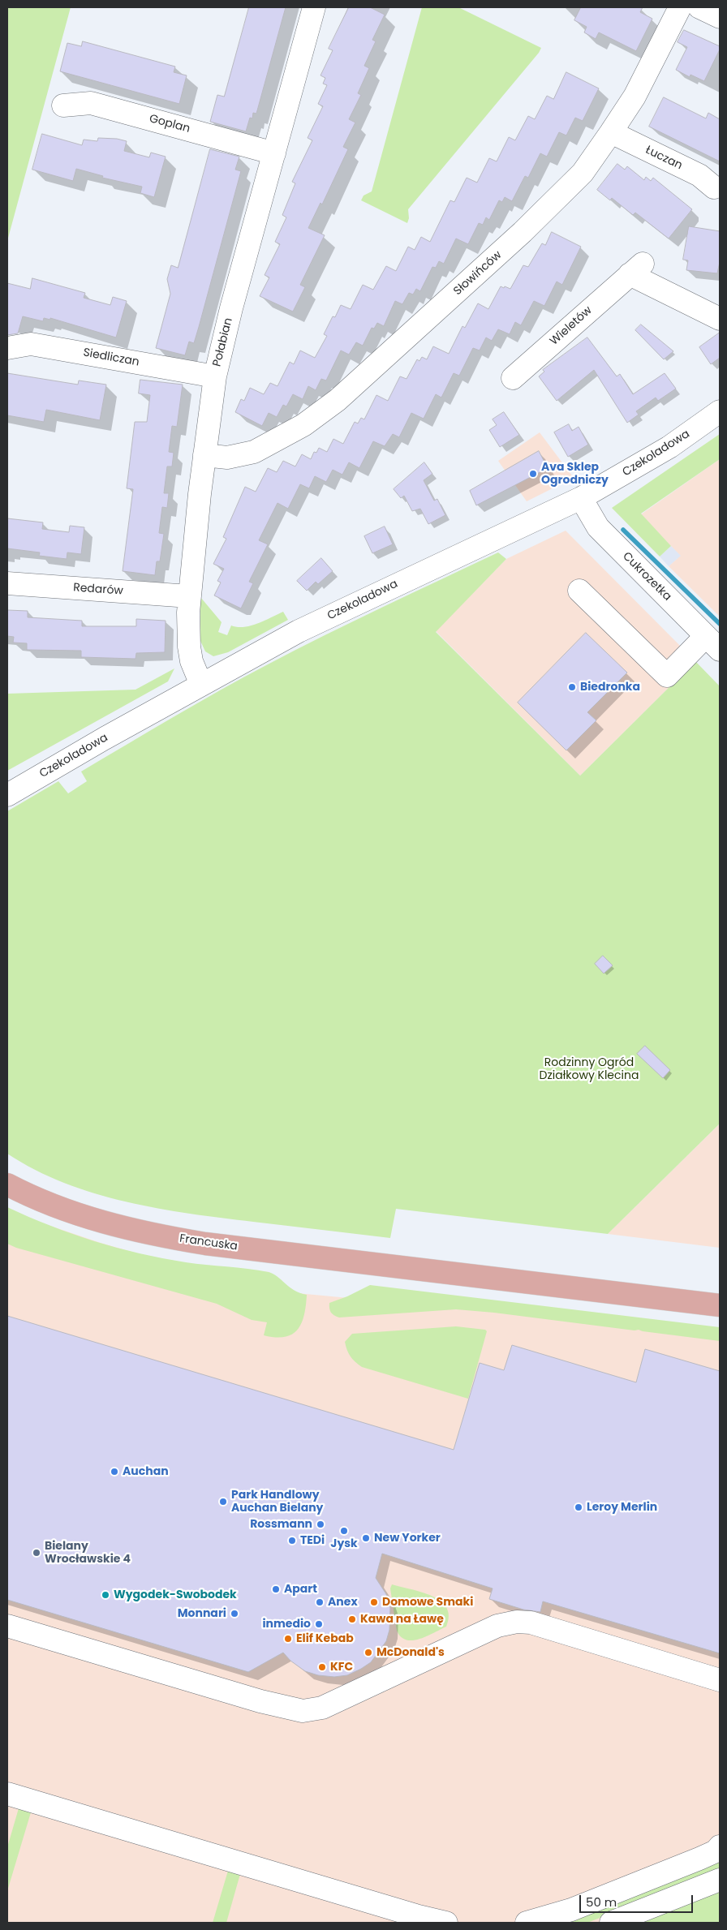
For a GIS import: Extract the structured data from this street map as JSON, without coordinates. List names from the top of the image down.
{
  "streets": {
    "main road": ["Francuska"],
    "street": [
      "Goplan",
      "Łuczan",
      "Słowińców",
      "Wieletów",
      "Połabian",
      "Siedliczan",
      "Czekoladowa",
      "Cukrozetka",
      "Redarów"
    ]
  },
  "crossings": [
    ["Goplan", "Połabian"],
    ["Łuczan", "Słowińców"],
    ["Słowińców", "Połabian"],
    ["Połabian", "Siedliczan"],
    ["Połabian", "Czekoladowa"],
    ["Połabian", "Redarów"],
    ["Czekoladowa", "Cukrozetka"]
  ],
  "parks": ["Rodzinny Ogród Działkowy Klecina"],
  "places": [
    "Ava Sklep Ogrodniczy",
    "Biedronka",
    "Auchan",
    "Park Handlowy Auchan Bielany",
    "Leroy Merlin",
    "Rossmann",
    "Jysk",
    "New Yorker",
    "TEDi",
    "Bielany Wrocławskie 4",
    "Apart",
    "Wygodek-Swobodek",
    "Anex",
    "Domowe Smaki",
    "Monnari",
    "Kawa na Ławę",
    "inmedio",
    "Elif Kebab",
    "McDonald's",
    "KFC"
  ],
  "scale_bar": "50 m"
}
